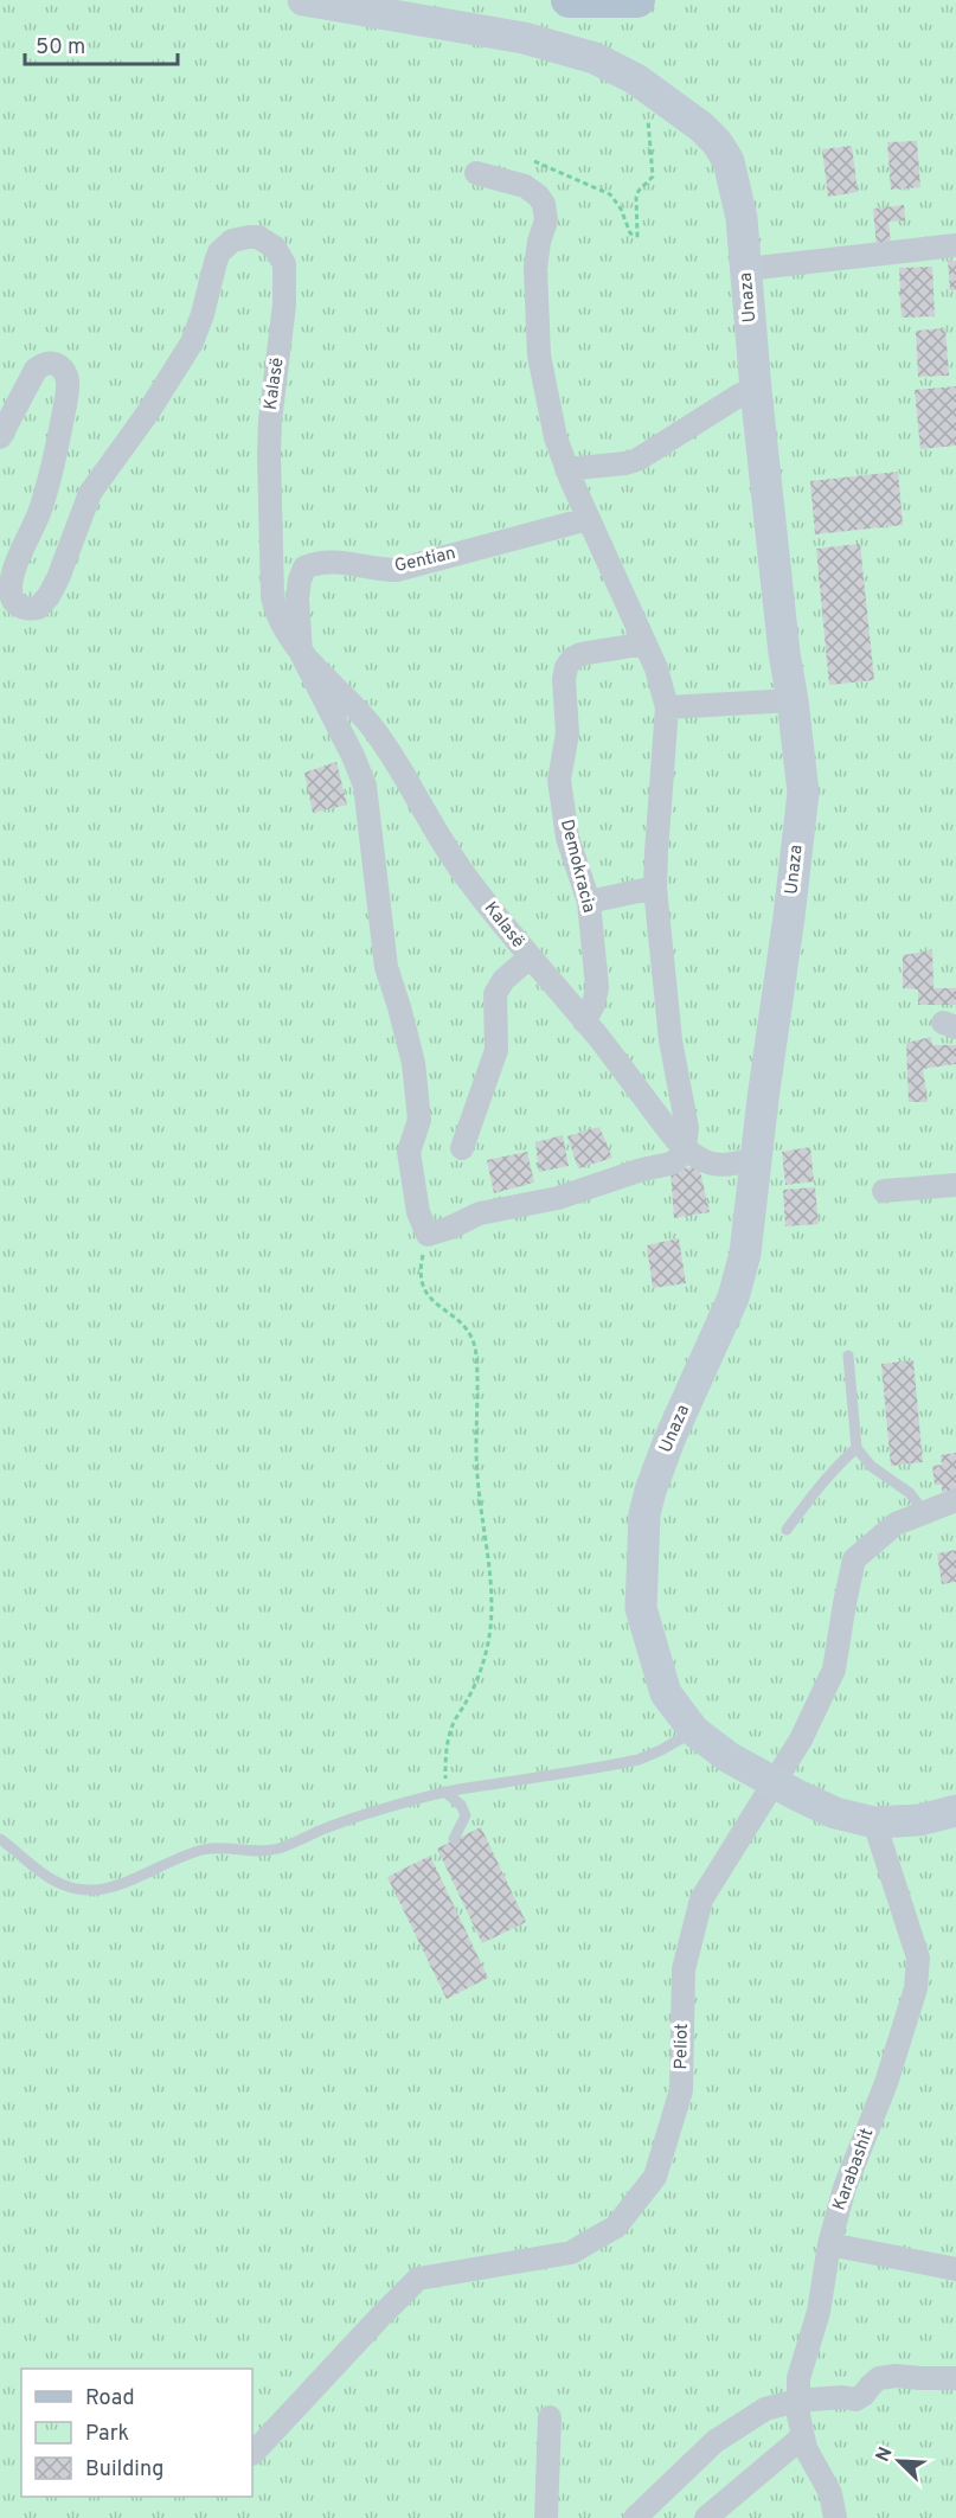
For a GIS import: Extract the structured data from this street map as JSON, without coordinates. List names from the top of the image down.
{
  "streets": {
    "main road": ["Unaza"],
    "street": [
      "Kalasë",
      "Gentian",
      "Demokracia",
      "Peliot",
      "Karabashit"
    ]
  },
  "crossings": [
    ["Unaza", "Kalasë"],
    ["Unaza", "Peliot"],
    ["Unaza", "Karabashit"],
    ["Kalasë", "Gentian"],
    ["Kalasë", "Demokracia"]
  ],
  "legend": ["Road", "Park", "Building"],
  "scale_bar": "50 m",
  "north": "top left"
}
